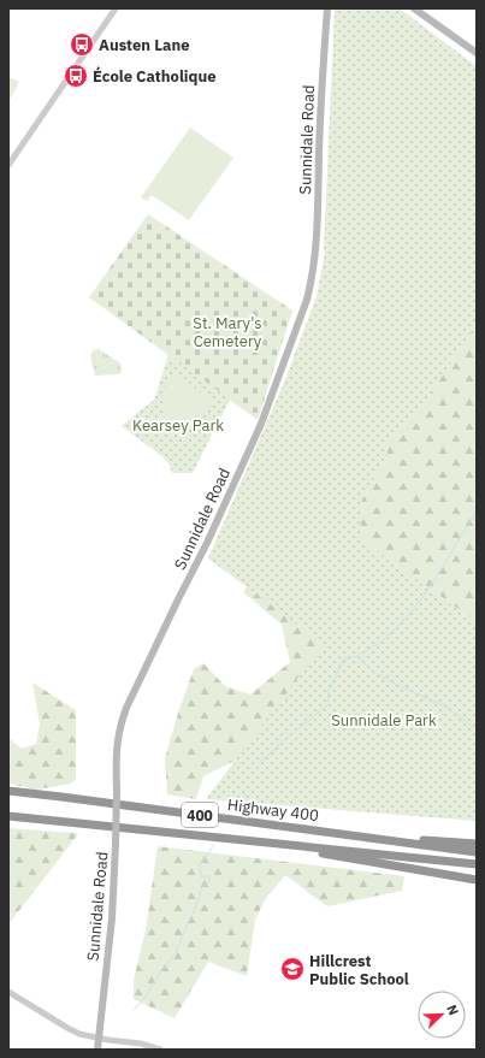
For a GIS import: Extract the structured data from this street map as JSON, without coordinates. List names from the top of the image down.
{
  "streets": {
    "highway": ["Highway 400", "400"],
    "main road": ["Sunnidale Road"]
  },
  "parks": ["St. Mary's Cemetery", "Kearsey Park", "Sunnidale Park"],
  "places": {
    "bus stop": ["Austen Lane", "École Catholique"],
    "school or university": ["Hillcrest Public School"]
  },
  "north": "top right"
}
